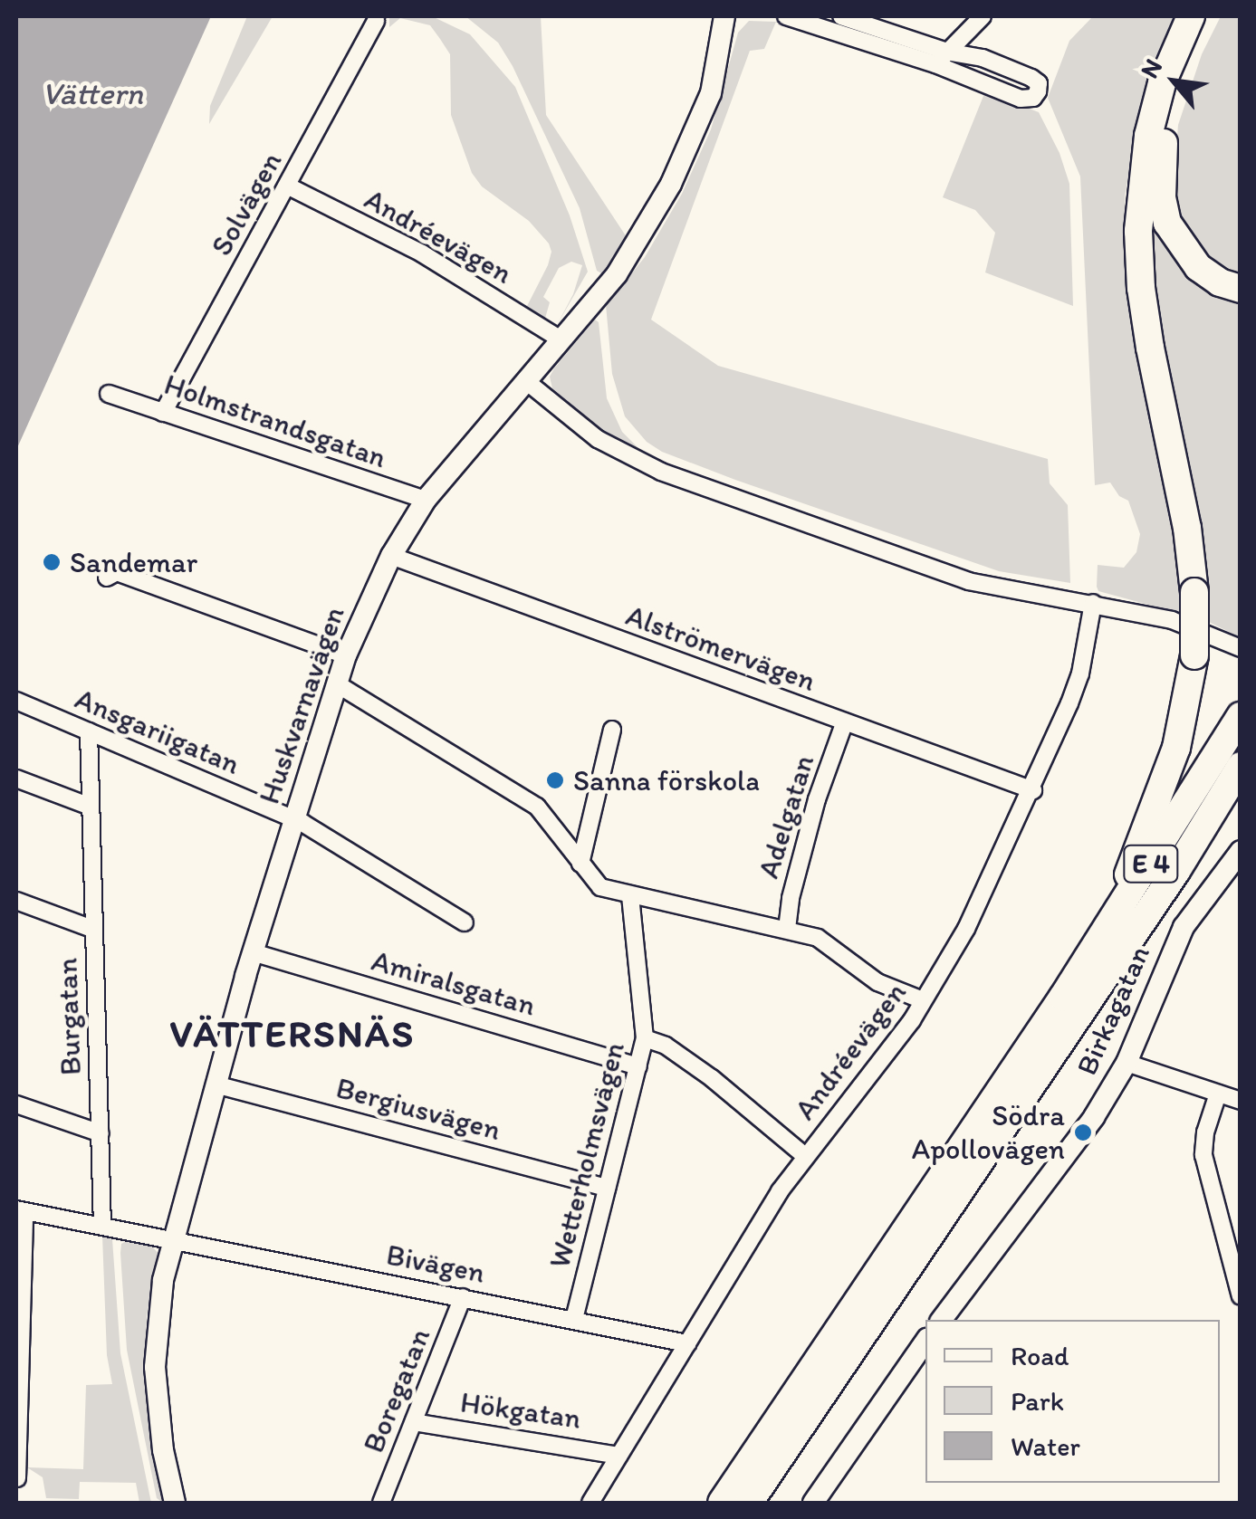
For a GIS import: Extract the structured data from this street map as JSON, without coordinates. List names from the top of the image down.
{
  "streets": {
    "highway": ["E 4"],
    "street": [
      "Solvägen",
      "Andréevägen",
      "Holmstrandsgatan",
      "Alströmervägen",
      "Huskvarnavägen",
      "Ansgariigatan",
      "Adelgatan",
      "Amiralsgatan",
      "Birkagatan",
      "Burgatan",
      "Bergiusvägen",
      "Wetterholmsvägen",
      "Bivägen",
      "Boregatan",
      "Hökgatan"
    ]
  },
  "crossings": [
    ["Solvägen", "Andréevägen"],
    ["Solvägen", "Holmstrandsgatan"],
    ["Andréevägen", "Alströmervägen"],
    ["Andréevägen", "Huskvarnavägen"],
    ["Andréevägen", "Bivägen"],
    ["Andréevägen", "Hökgatan"],
    ["Holmstrandsgatan", "Huskvarnavägen"],
    ["Alströmervägen", "Huskvarnavägen"],
    ["Alströmervägen", "Adelgatan"],
    ["Huskvarnavägen", "Ansgariigatan"],
    ["Huskvarnavägen", "Amiralsgatan"],
    ["Huskvarnavägen", "Bergiusvägen"],
    ["Huskvarnavägen", "Bivägen"],
    ["Ansgariigatan", "Burgatan"],
    ["Amiralsgatan", "Wetterholmsvägen"],
    ["Burgatan", "Bivägen"],
    ["Bergiusvägen", "Wetterholmsvägen"],
    ["Wetterholmsvägen", "Bivägen"],
    ["Bivägen", "Boregatan"],
    ["Boregatan", "Hökgatan"]
  ],
  "districts": ["VÄTTERSNÄS"],
  "water": ["Vättern"],
  "places": ["Sandemar", "Sanna förskola", "Södra Apollovägen"],
  "legend": ["Road", "Park", "Water"],
  "north": "top left"
}
